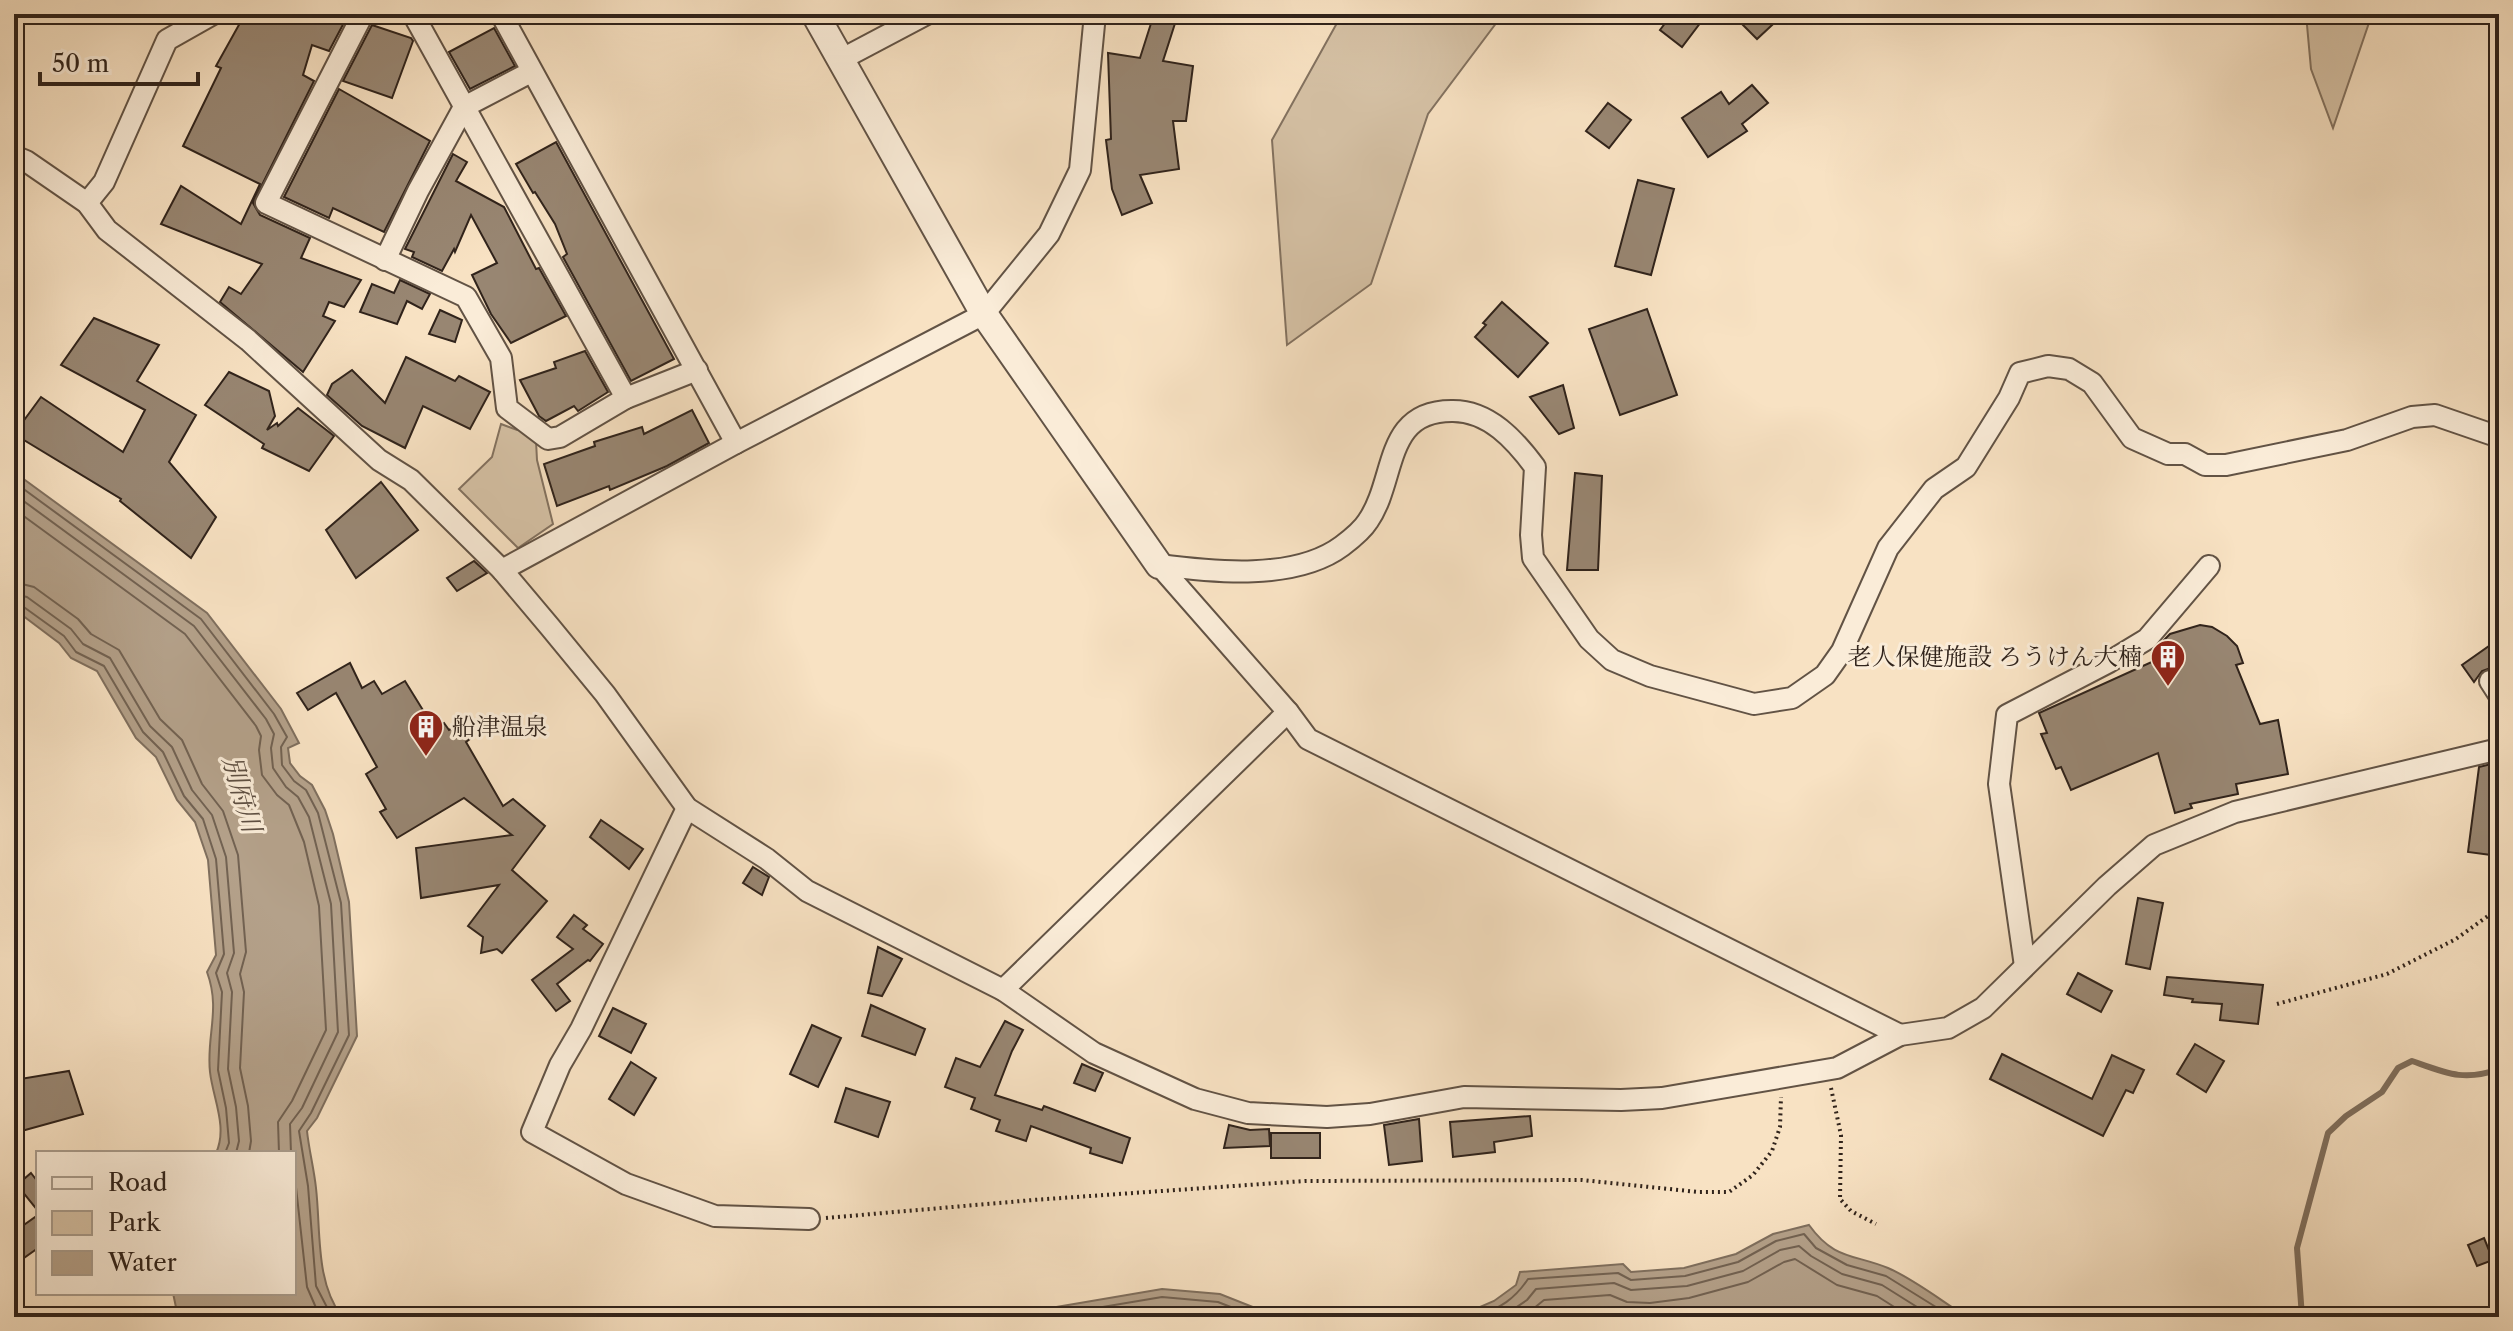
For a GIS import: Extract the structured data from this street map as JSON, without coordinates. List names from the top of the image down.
{
  "water": ["別府川"],
  "places": {
    "building": ["老人保健施設 ろうけん大楠", "船津温泉"]
  },
  "legend": ["Road", "Park", "Water"],
  "scale_bar": "50 m"
}
